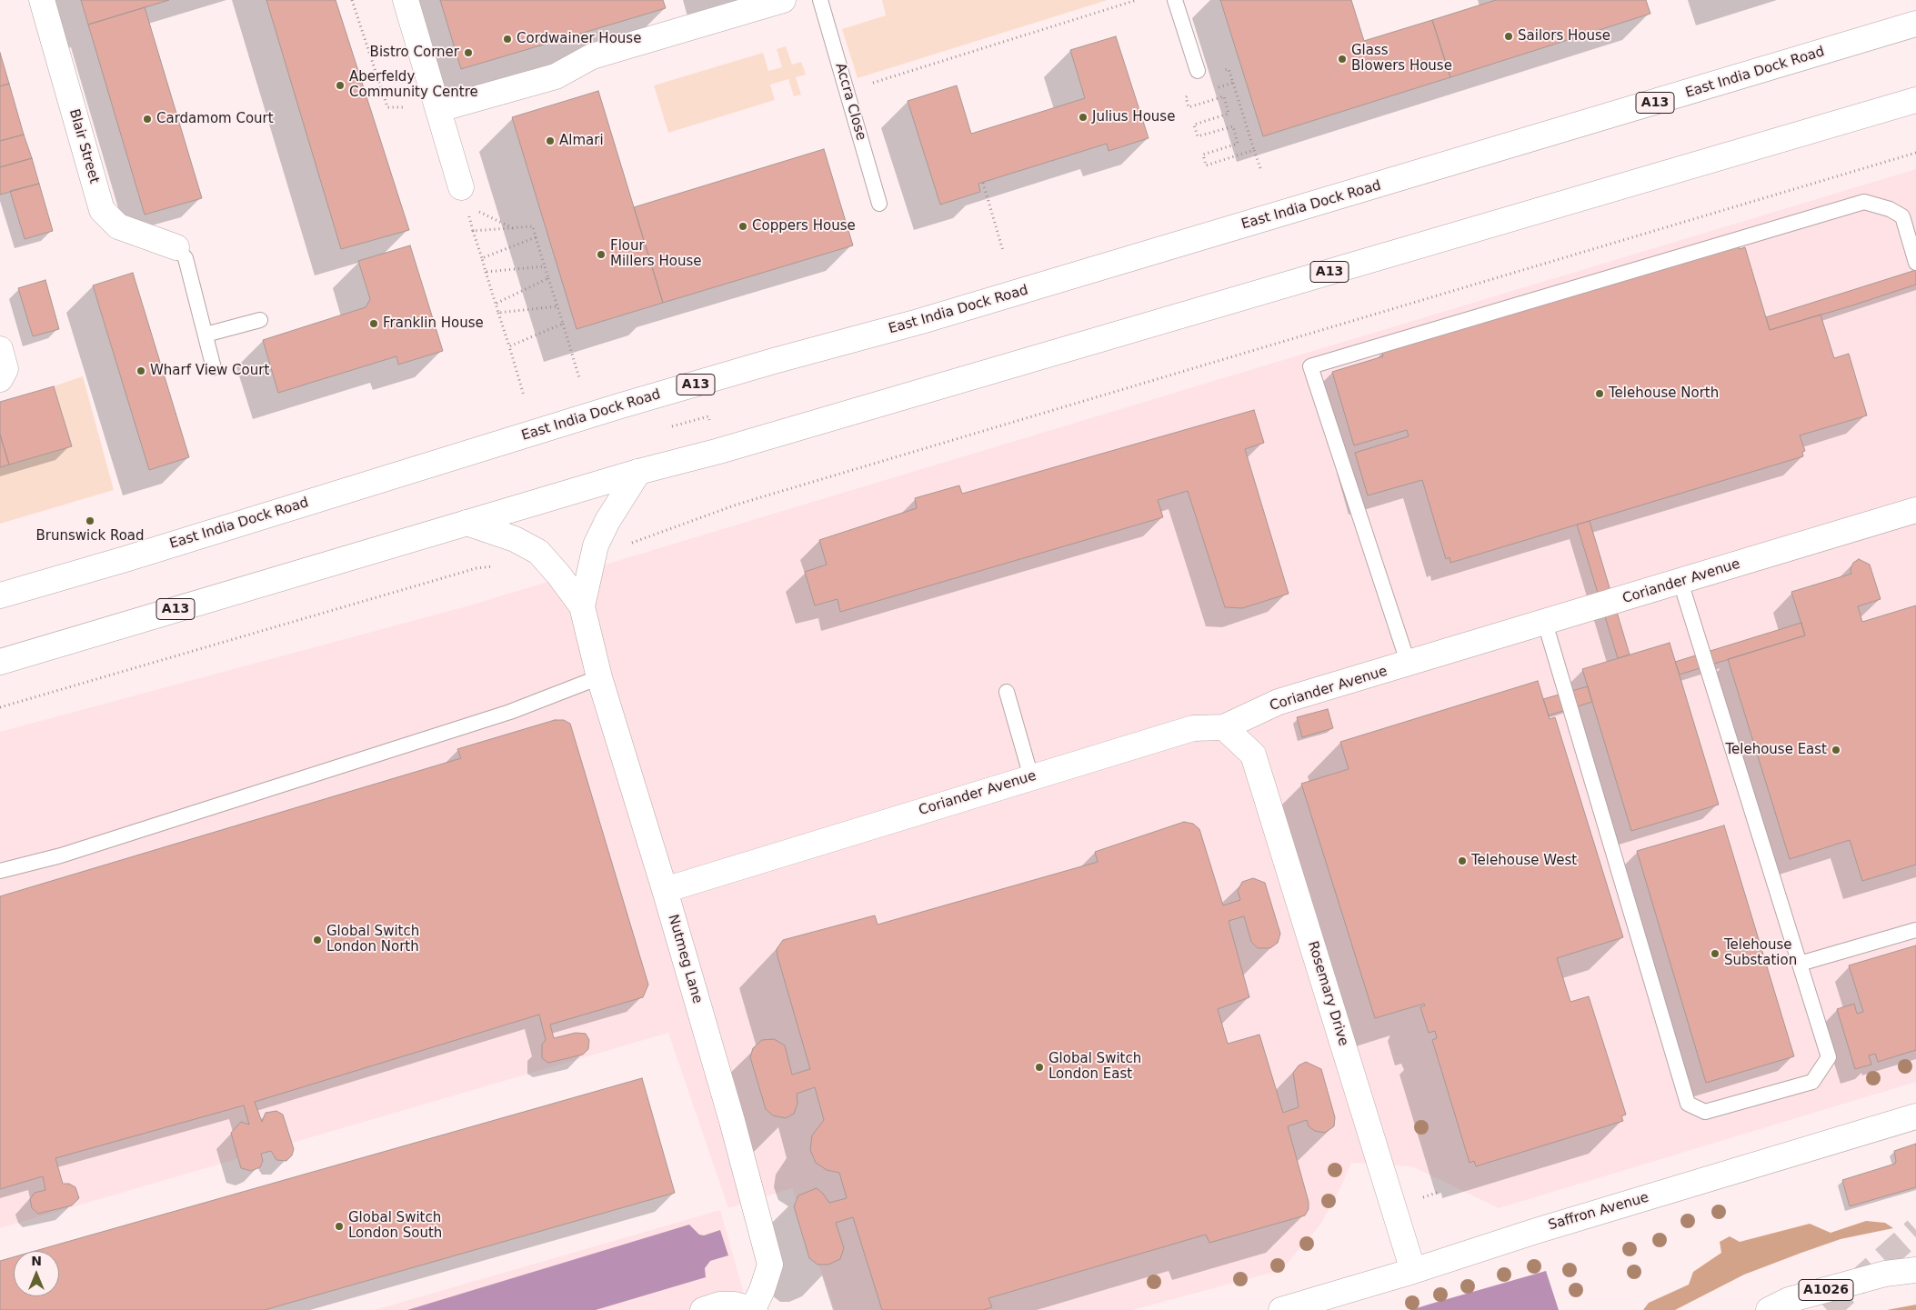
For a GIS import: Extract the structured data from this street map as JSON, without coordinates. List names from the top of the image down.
{
  "streets": {
    "main road": [
      "East India Dock Road",
      "A13",
      "Blair Street",
      "Coriander Avenue",
      "Nutmeg Lane",
      "Rosemary Drive",
      "Saffron Avenue",
      "A1026"
    ],
    "lane": ["Accra Close"]
  },
  "crossings": [
    ["A13", "Nutmeg Lane"],
    ["Coriander Avenue", "Nutmeg Lane"],
    ["Coriander Avenue", "Rosemary Drive"],
    ["Rosemary Drive", "Saffron Avenue"]
  ],
  "places": [
    "Sailors House",
    "Cordwainer House",
    "Bistro Corner",
    "Glass Blowers House",
    "Aberfeldy Community Centre",
    "Julius House",
    "Cardamom Court",
    "Almari",
    "Coppers House",
    "Flour Millers House",
    "Franklin House",
    "Wharf View Court",
    "Telehouse North",
    "Brunswick Road",
    "Telehouse East",
    "Telehouse West",
    "Global Switch London North",
    "Telehouse Substation",
    "Global Switch London East",
    "Global Switch London South"
  ],
  "north": "top"
}
